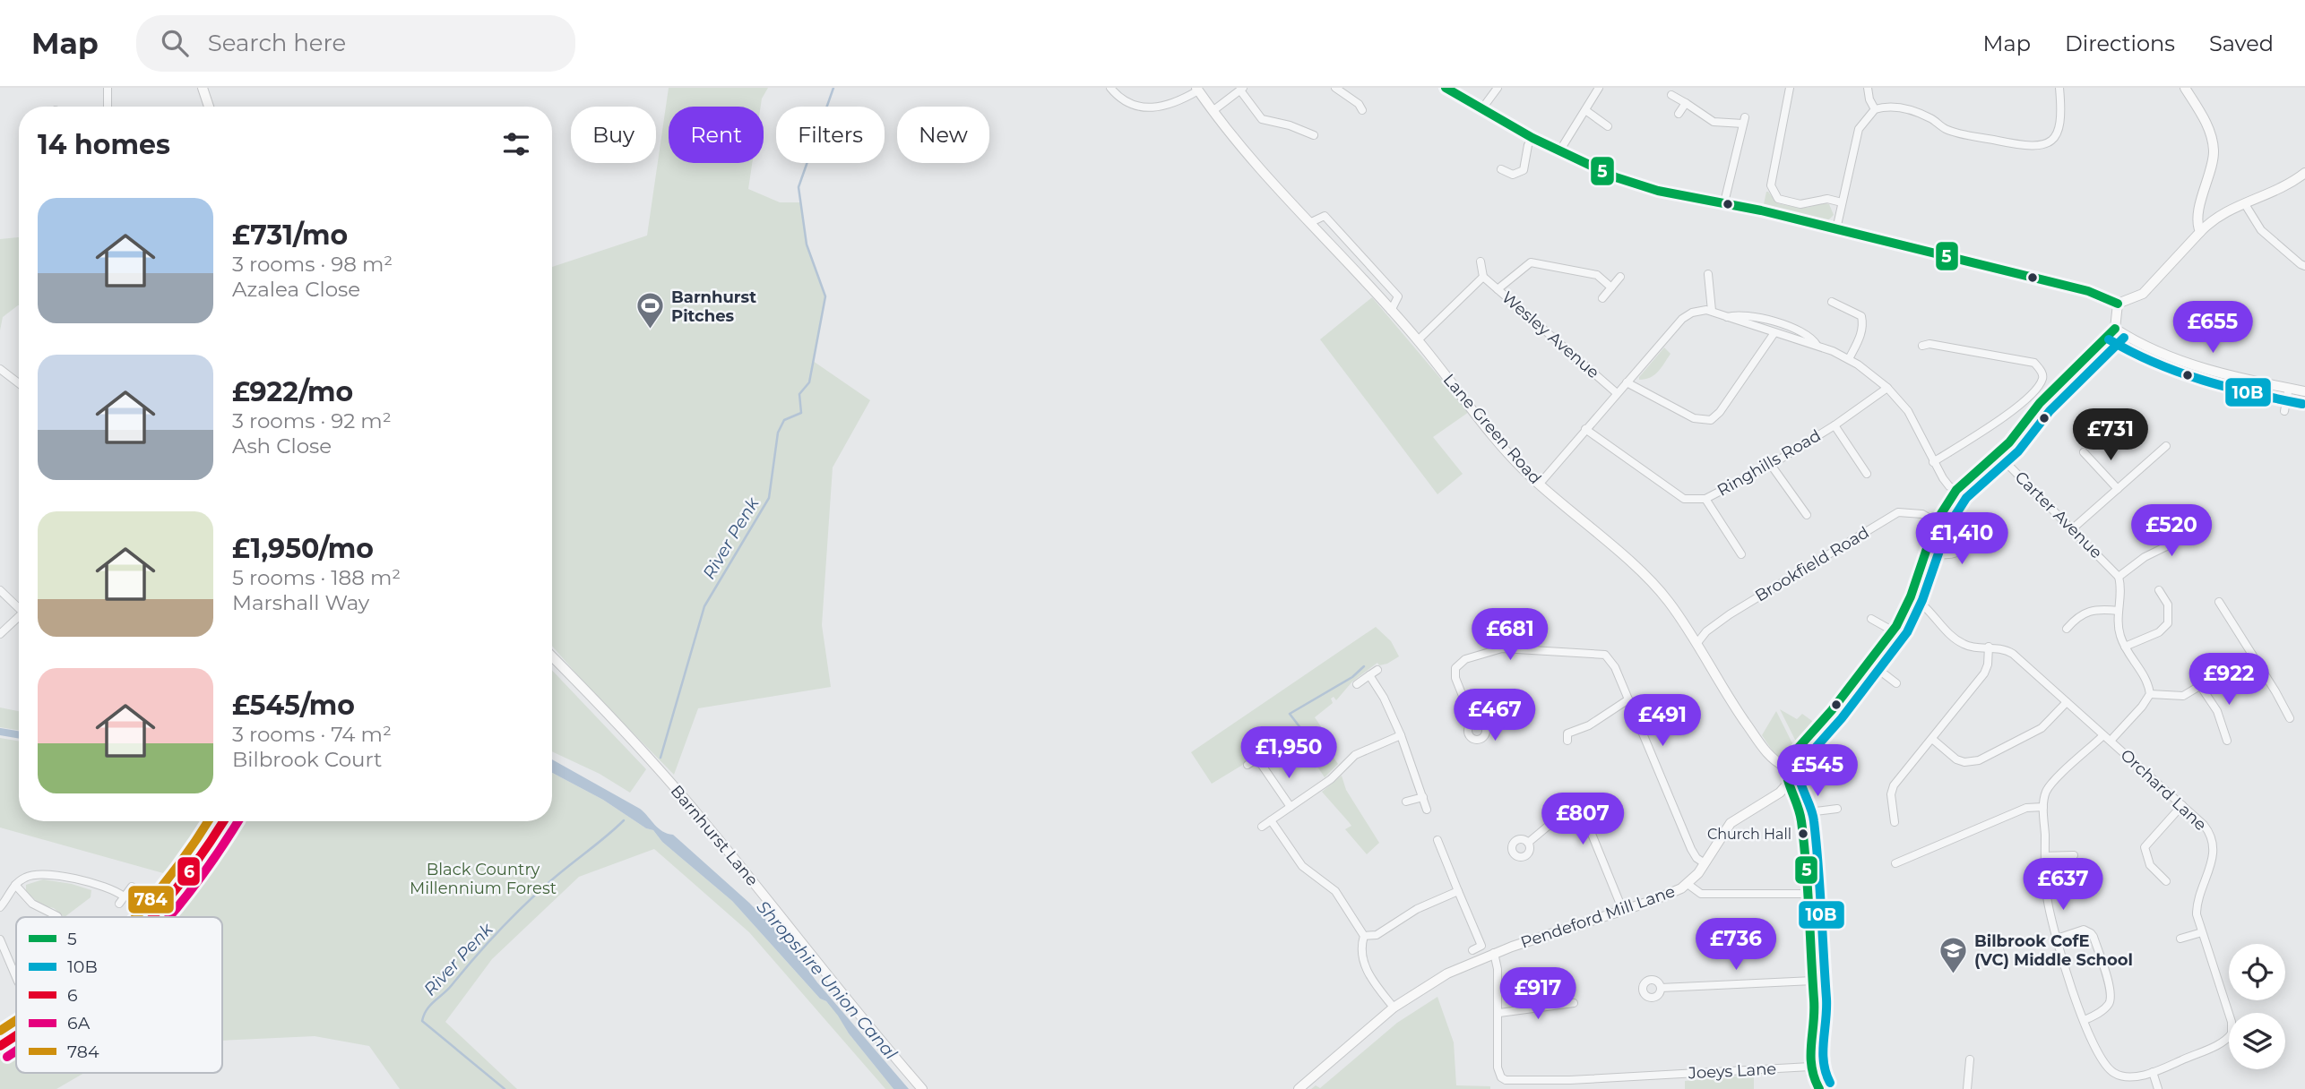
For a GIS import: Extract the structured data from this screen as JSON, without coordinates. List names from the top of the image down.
{
  "streets": {
    "street": [
      "Wesley Avenue",
      "Lane Green Road",
      "Ringhills Road",
      "Carter Avenue",
      "Brookfield Road",
      "Orchard Lane",
      "Barnhurst Lane",
      "Pendeford Mill Lane",
      "Joeys Lane"
    ]
  },
  "crossings": [
    ["Lane Green Road", "Brookfield Road"],
    ["Pendeford Mill Lane", "Joeys Lane"]
  ],
  "water": ["River Penk", "Shropshire Union Canal"],
  "parks": ["Black Country Millennium Forest"],
  "places": {
    "sports": ["Barnhurst Pitches"],
    "other": ["Church Hall"],
    "school or university": ["Bilbrook CofE (VC) Middle School"]
  },
  "lines": [
    "transit line 5",
    "transit line 10B",
    "transit line 6",
    "transit line 6A",
    "transit line 784"
  ],
  "legend": [
    "5",
    "10B",
    "6",
    "6A",
    "784"
  ],
  "page": {
    "header": "Map",
    "search": "Search here",
    "nav": ["Map", "Directions", "Saved"],
    "chip": [
      "Buy",
      "Rent",
      "Filters",
      "New"
    ],
    "heading": "14 homes",
    "list": [
      {
        "name": "£731/mo",
        "note": "3 rooms · 98 m² · Azalea Close"
      },
      {
        "name": "£922/mo",
        "note": "3 rooms · 92 m² · Ash Close"
      },
      {
        "name": "£1,950/mo",
        "note": "5 rooms · 188 m² · Marshall Way"
      },
      {
        "name": "£545/mo",
        "note": "3 rooms · 74 m² · Bilbrook Court"
      }
    ],
    "price": [
      "£655",
      "£731",
      "£520",
      "£1,410",
      "£681",
      "£922",
      "£467",
      "£491",
      "£1,950",
      "£545",
      "£807",
      "£637",
      "£736",
      "£917"
    ]
  }
}
